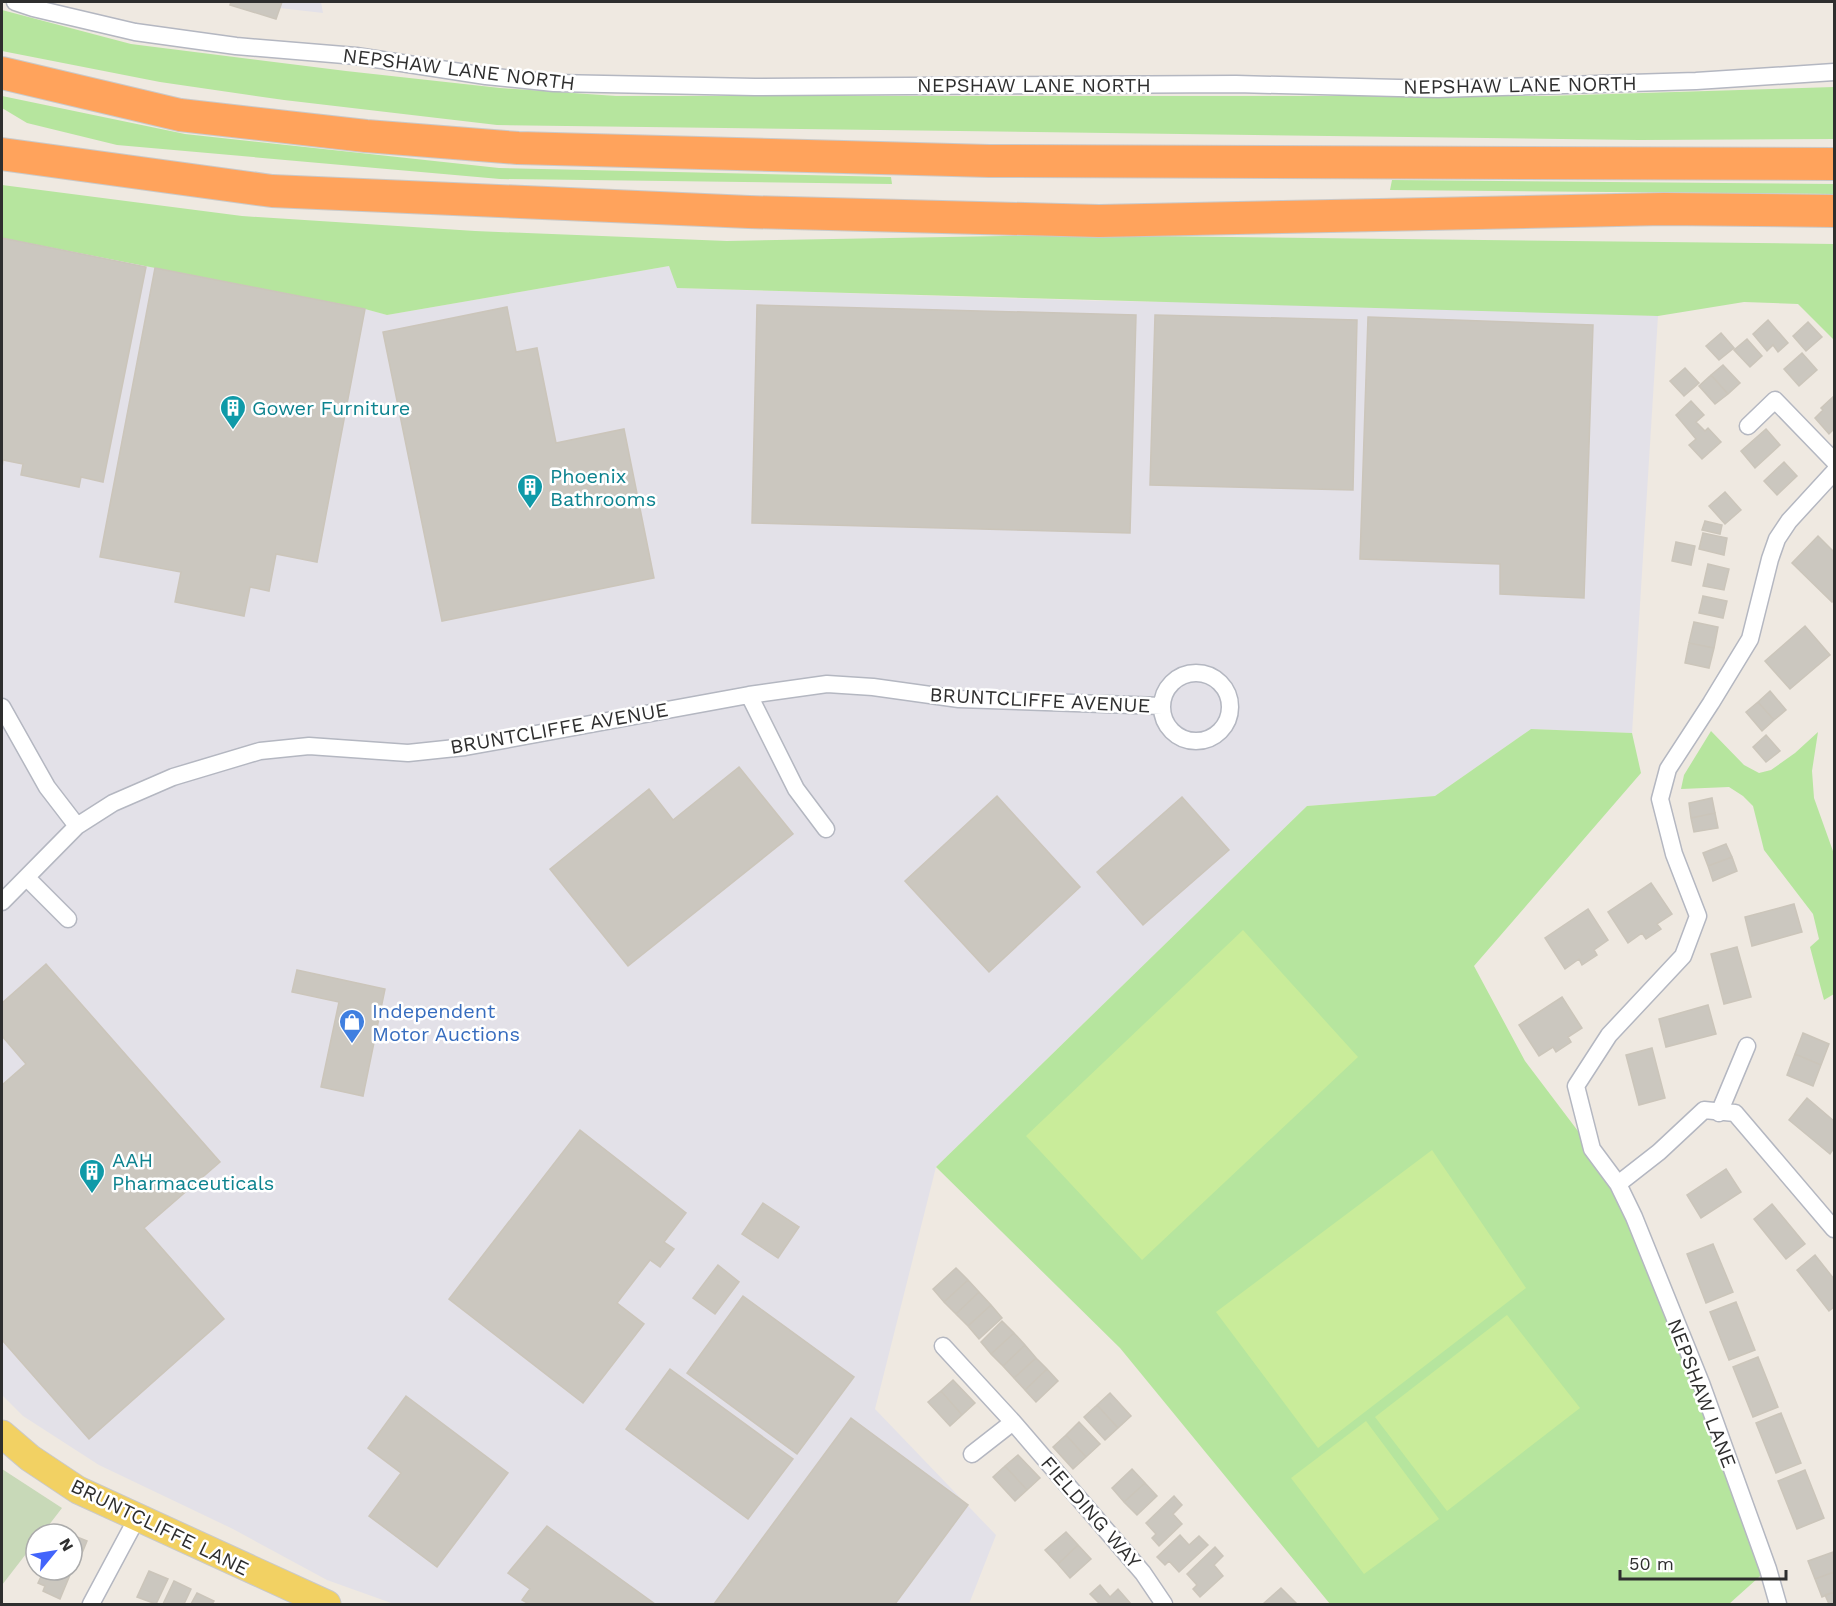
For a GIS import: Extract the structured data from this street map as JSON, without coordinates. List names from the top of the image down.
{
  "streets": {
    "main road": ["BRUNTCLIFFE LANE"],
    "street": [
      "NEPSHAW LANE NORTH",
      "BRUNTCLIFFE AVENUE",
      "NEPSHAW LANE",
      "FIELDING WAY"
    ]
  },
  "places": {
    "building": ["Gower Furniture", "Phoenix Bathrooms", "AAH Pharmaceuticals"],
    "shop": ["Independent Motor Auctions"]
  },
  "scale_bar": "50 m",
  "north": "top right"
}
